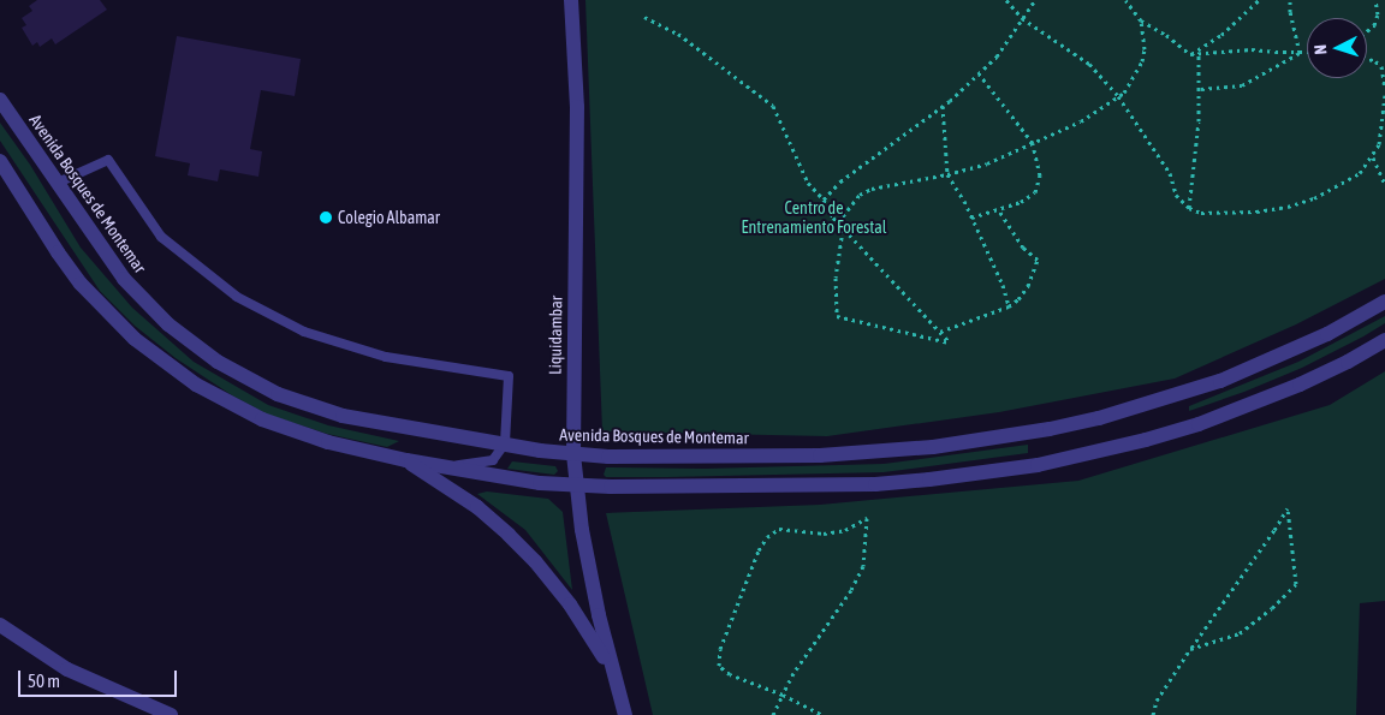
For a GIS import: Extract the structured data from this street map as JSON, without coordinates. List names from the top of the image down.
{
  "streets": {
    "street": ["Avenida Bosques de Montemar", "Liquidambar"]
  },
  "crossings": [
    ["Avenida Bosques de Montemar", "Liquidambar"]
  ],
  "parks": ["Centro de Entrenamiento Forestal"],
  "places": ["Colegio Albamar"],
  "scale_bar": "50 m",
  "north": "left"
}
